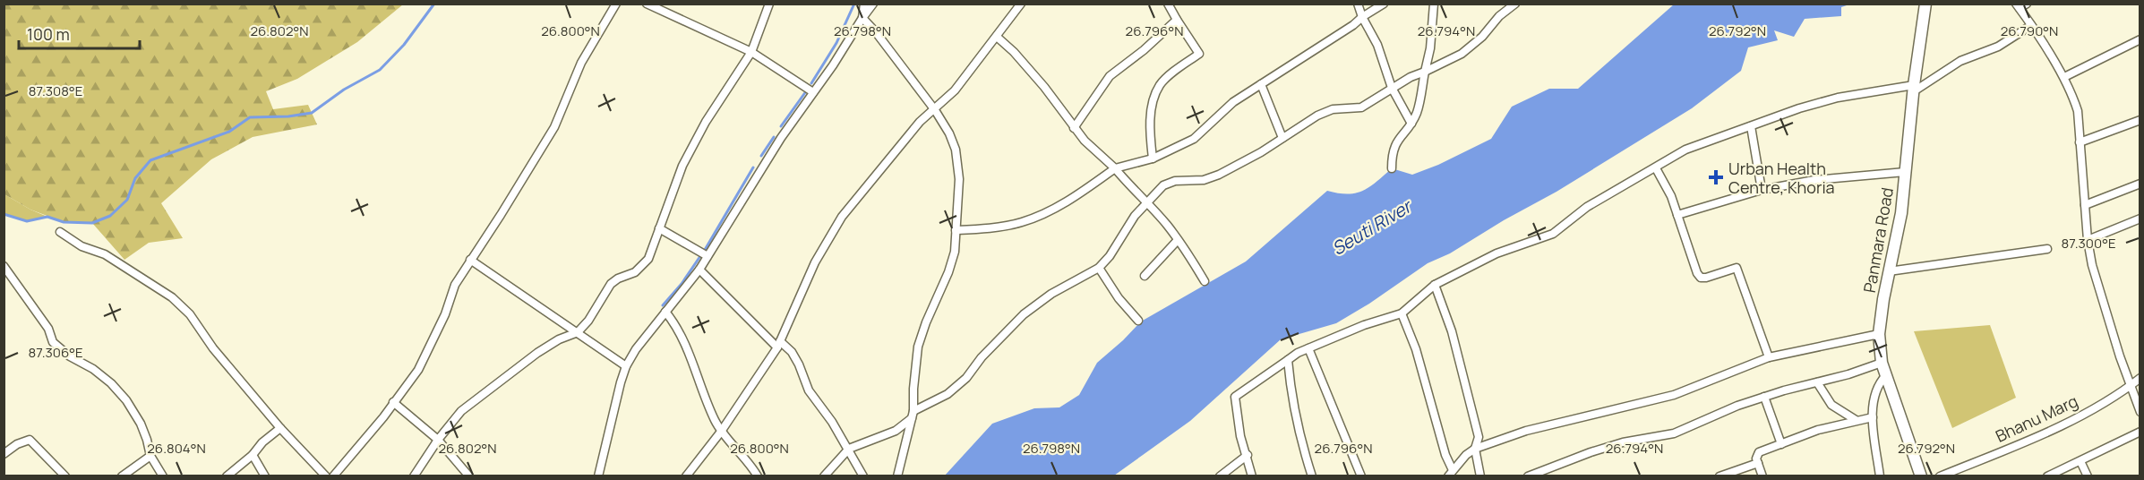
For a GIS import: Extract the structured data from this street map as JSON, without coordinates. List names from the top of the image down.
{
  "streets": {
    "street": ["Panmara Road", "Bhanu Marg"]
  },
  "water": ["Seuti River"],
  "places": {
    "health": ["Urban Health Centre, Khoria"]
  },
  "scale_bar": "100 m",
  "coordinates": [
    "26.802°N",
    "26.800°N",
    "26.796°N",
    "26.798°N",
    "26.794°N",
    "26.792°N",
    "26.790°N",
    "87.308°E",
    "87.300°E",
    "87.306°E",
    "26.804°N"
  ]
}
